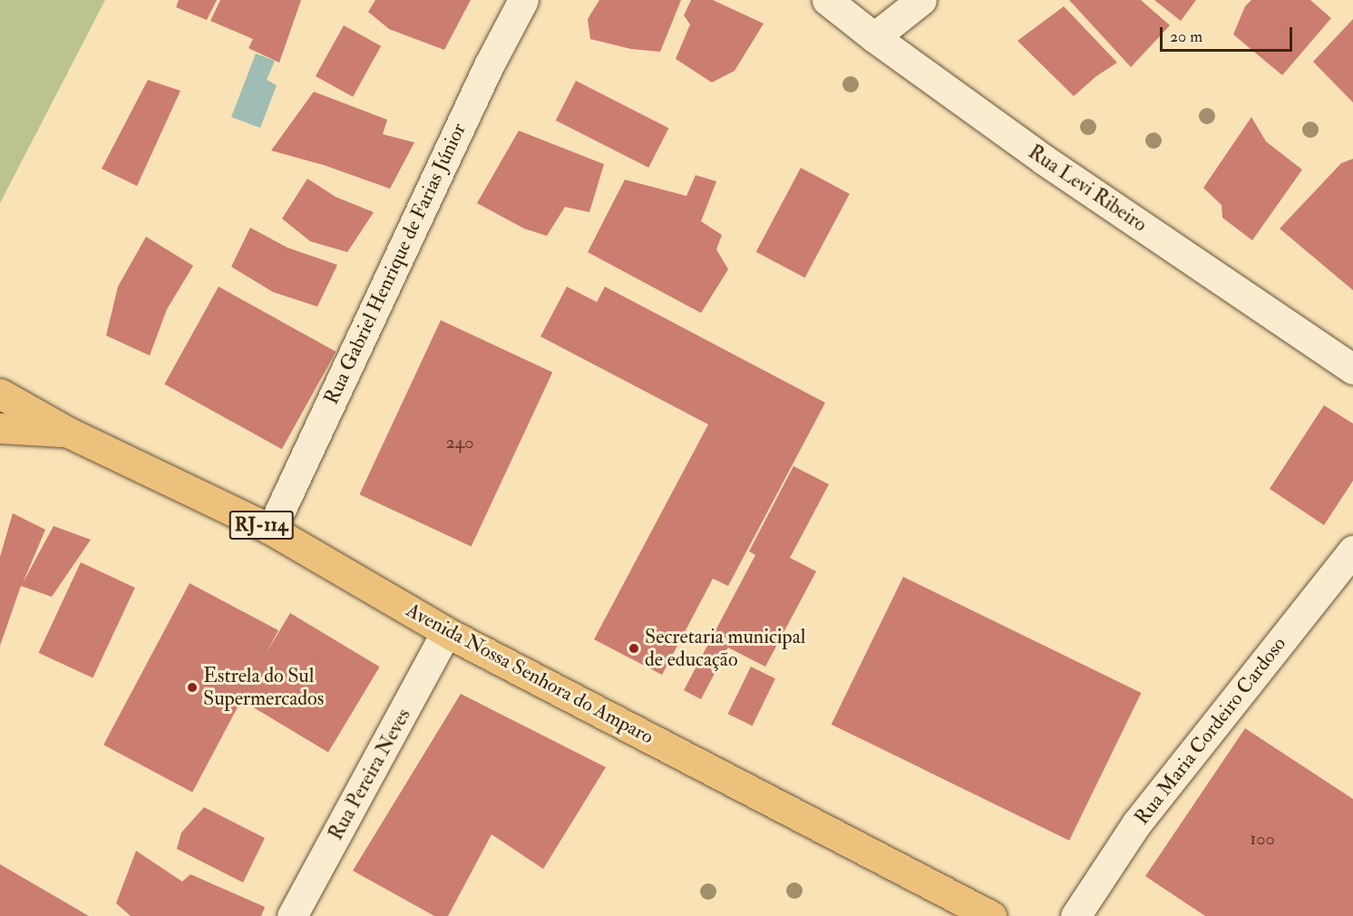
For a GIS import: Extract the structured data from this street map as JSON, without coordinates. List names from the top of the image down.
{
  "streets": {
    "main road": ["RJ-114", "Avenida Nossa Senhora do Amparo"],
    "street": [
      "Rua Levi Ribeiro",
      "Rua Gabriel Henrique de Farias Júnior",
      "Rua Maria Cordeiro Cardoso",
      "Rua Pereira Neves"
    ]
  },
  "crossings": [
    ["Rua Gabriel Henrique de Farias Júnior", "Avenida Nossa Senhora do Amparo"],
    ["Avenida Nossa Senhora do Amparo", "Rua Pereira Neves"]
  ],
  "places": ["Secretaria municipal de educação", "Estrela do Sul Supermercados"],
  "house_numbers": ["240", "100"],
  "scale_bar": "20 m"
}
